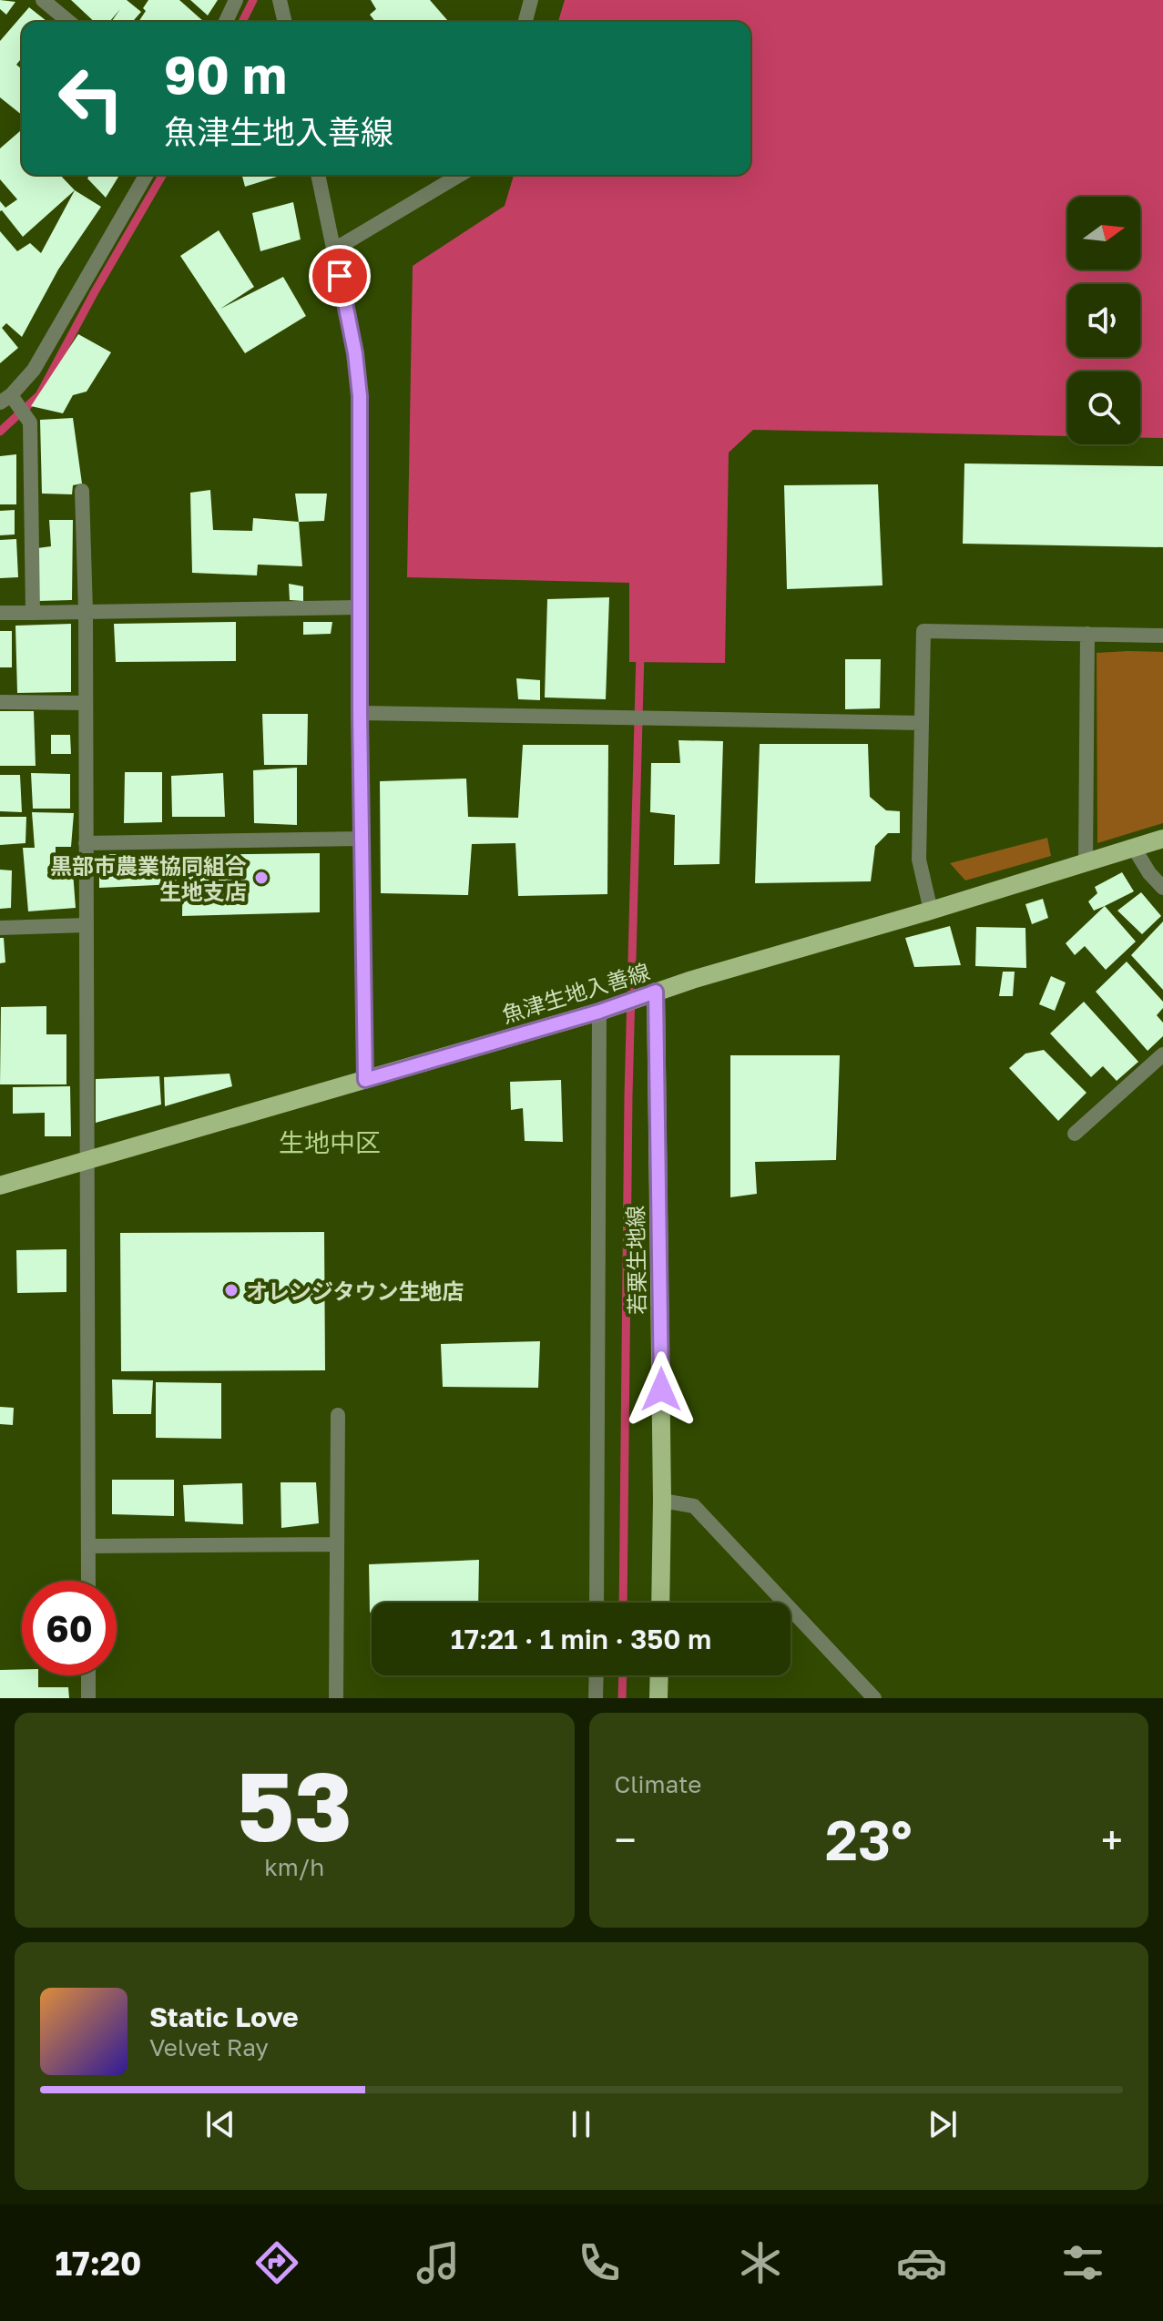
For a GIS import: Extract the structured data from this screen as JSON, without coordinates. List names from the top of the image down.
{
  "streets": {
    "main road": ["魚津生地入善線", "若栗生地線"]
  },
  "crossings": [
    ["魚津生地入善線", "若栗生地線"]
  ],
  "districts": ["生地中区"],
  "places": ["黒部市農業協同組合 生地支店", "オレンジタウン生地店"],
  "north": "right",
  "page": {
    "turn": ["90 m", "魚津生地入善線"],
    "limit": "60",
    "trip": "17:21 · 1 min · 350 m",
    "tile": [
      ["53", "km/h"],
      "Climate"
    ],
    "heat": ["−", "23°", "+"],
    "song": ["Static Love", "Velvet Ray"],
    "tabs": "17:20"
  }
}
